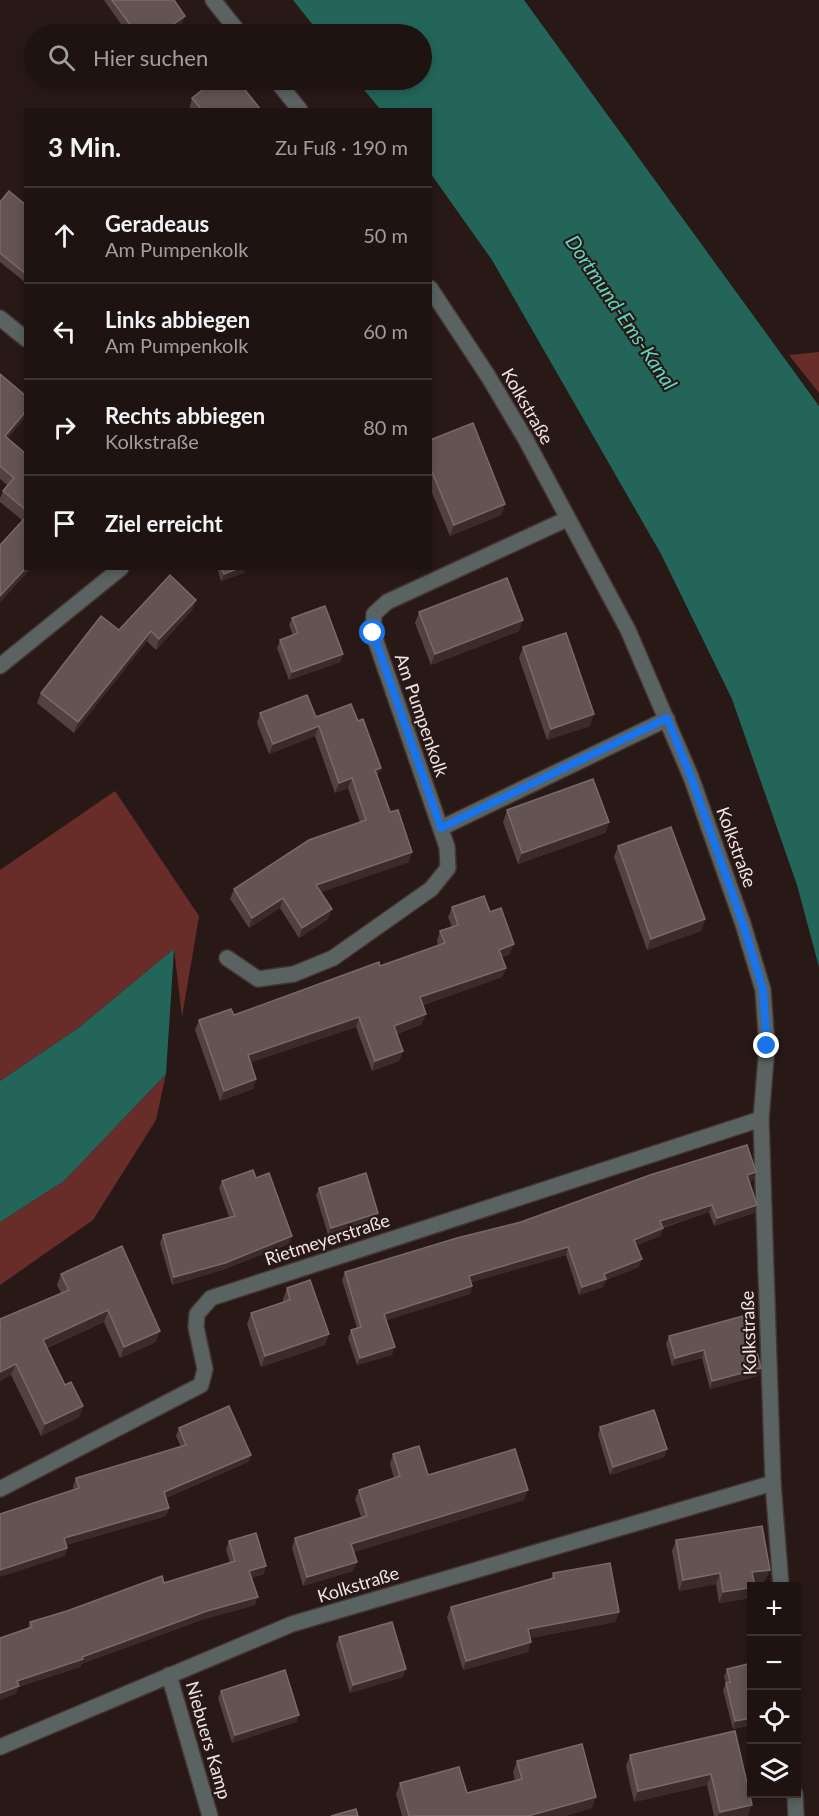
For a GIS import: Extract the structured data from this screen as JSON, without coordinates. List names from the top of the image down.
{
  "streets": {
    "street": [
      "Kolkstraße",
      "Am Pumpenkolk",
      "Rietmeyerstraße",
      "Niebuers Kamp"
    ]
  },
  "crossings": [
    ["Kolkstraße", "Am Pumpenkolk"],
    ["Kolkstraße", "Rietmeyerstraße"],
    ["Kolkstraße", "Niebuers Kamp"]
  ],
  "water": ["Dortmund-Ems-Kanal"],
  "page": {
    "search": "Hier suchen",
    "heading": ["3 Min.", "Zu Fuß · 190 m"],
    "list": [
      ["Geradeaus", "Am Pumpenkolk", "50 m"],
      ["Links abbiegen", "Am Pumpenkolk", "60 m"],
      ["Rechts abbiegen", "Kolkstraße", "80 m"],
      "Ziel erreicht"
    ],
    "map_buttons": ["+", "−"]
  }
}
